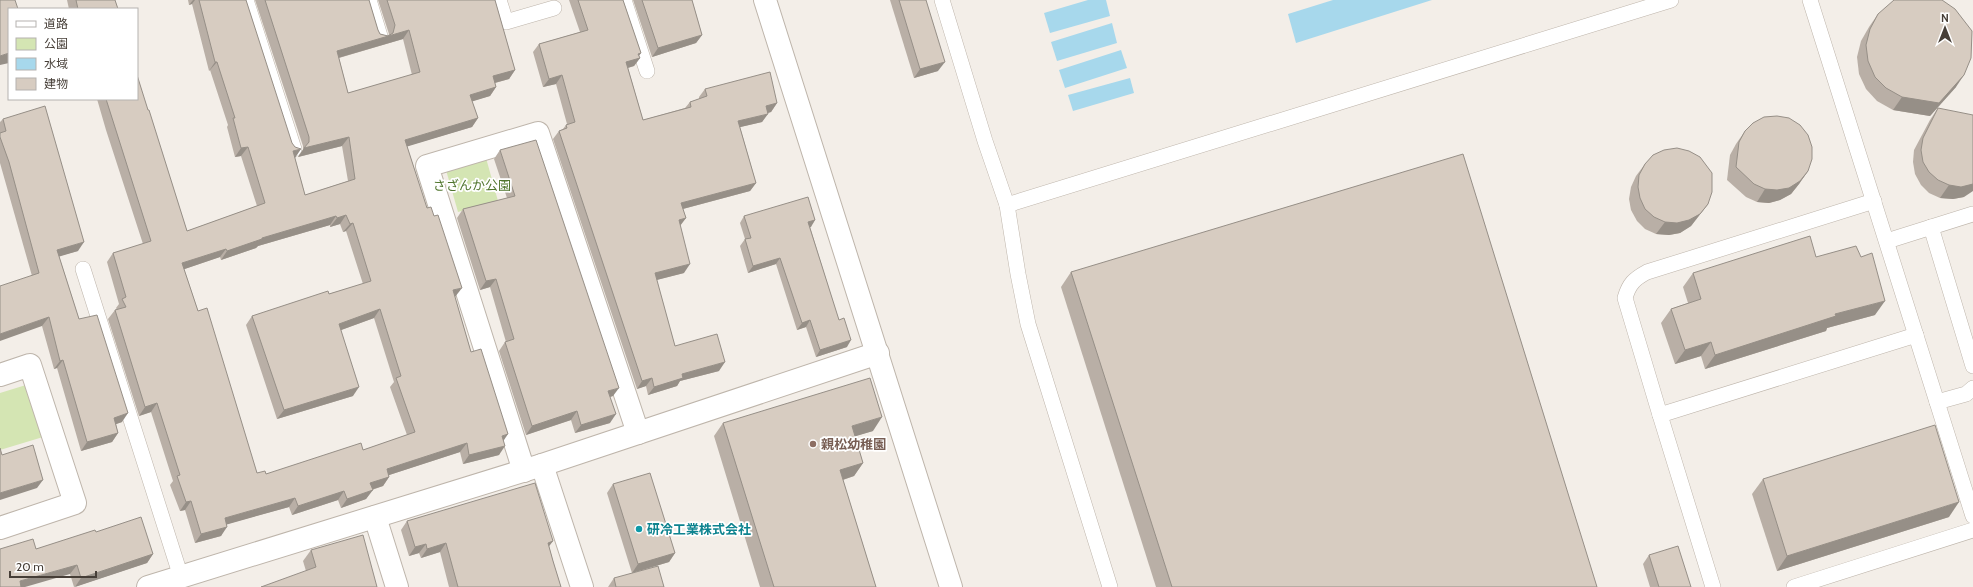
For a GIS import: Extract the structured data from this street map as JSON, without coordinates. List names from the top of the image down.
{
  "parks": ["さざんか公園"],
  "places": ["親松幼稚園", "研冷工業株式会社"],
  "legend": [
    "道路",
    "公園",
    "水域",
    "建物"
  ],
  "scale_bar": "20 m",
  "north": "top"
}
